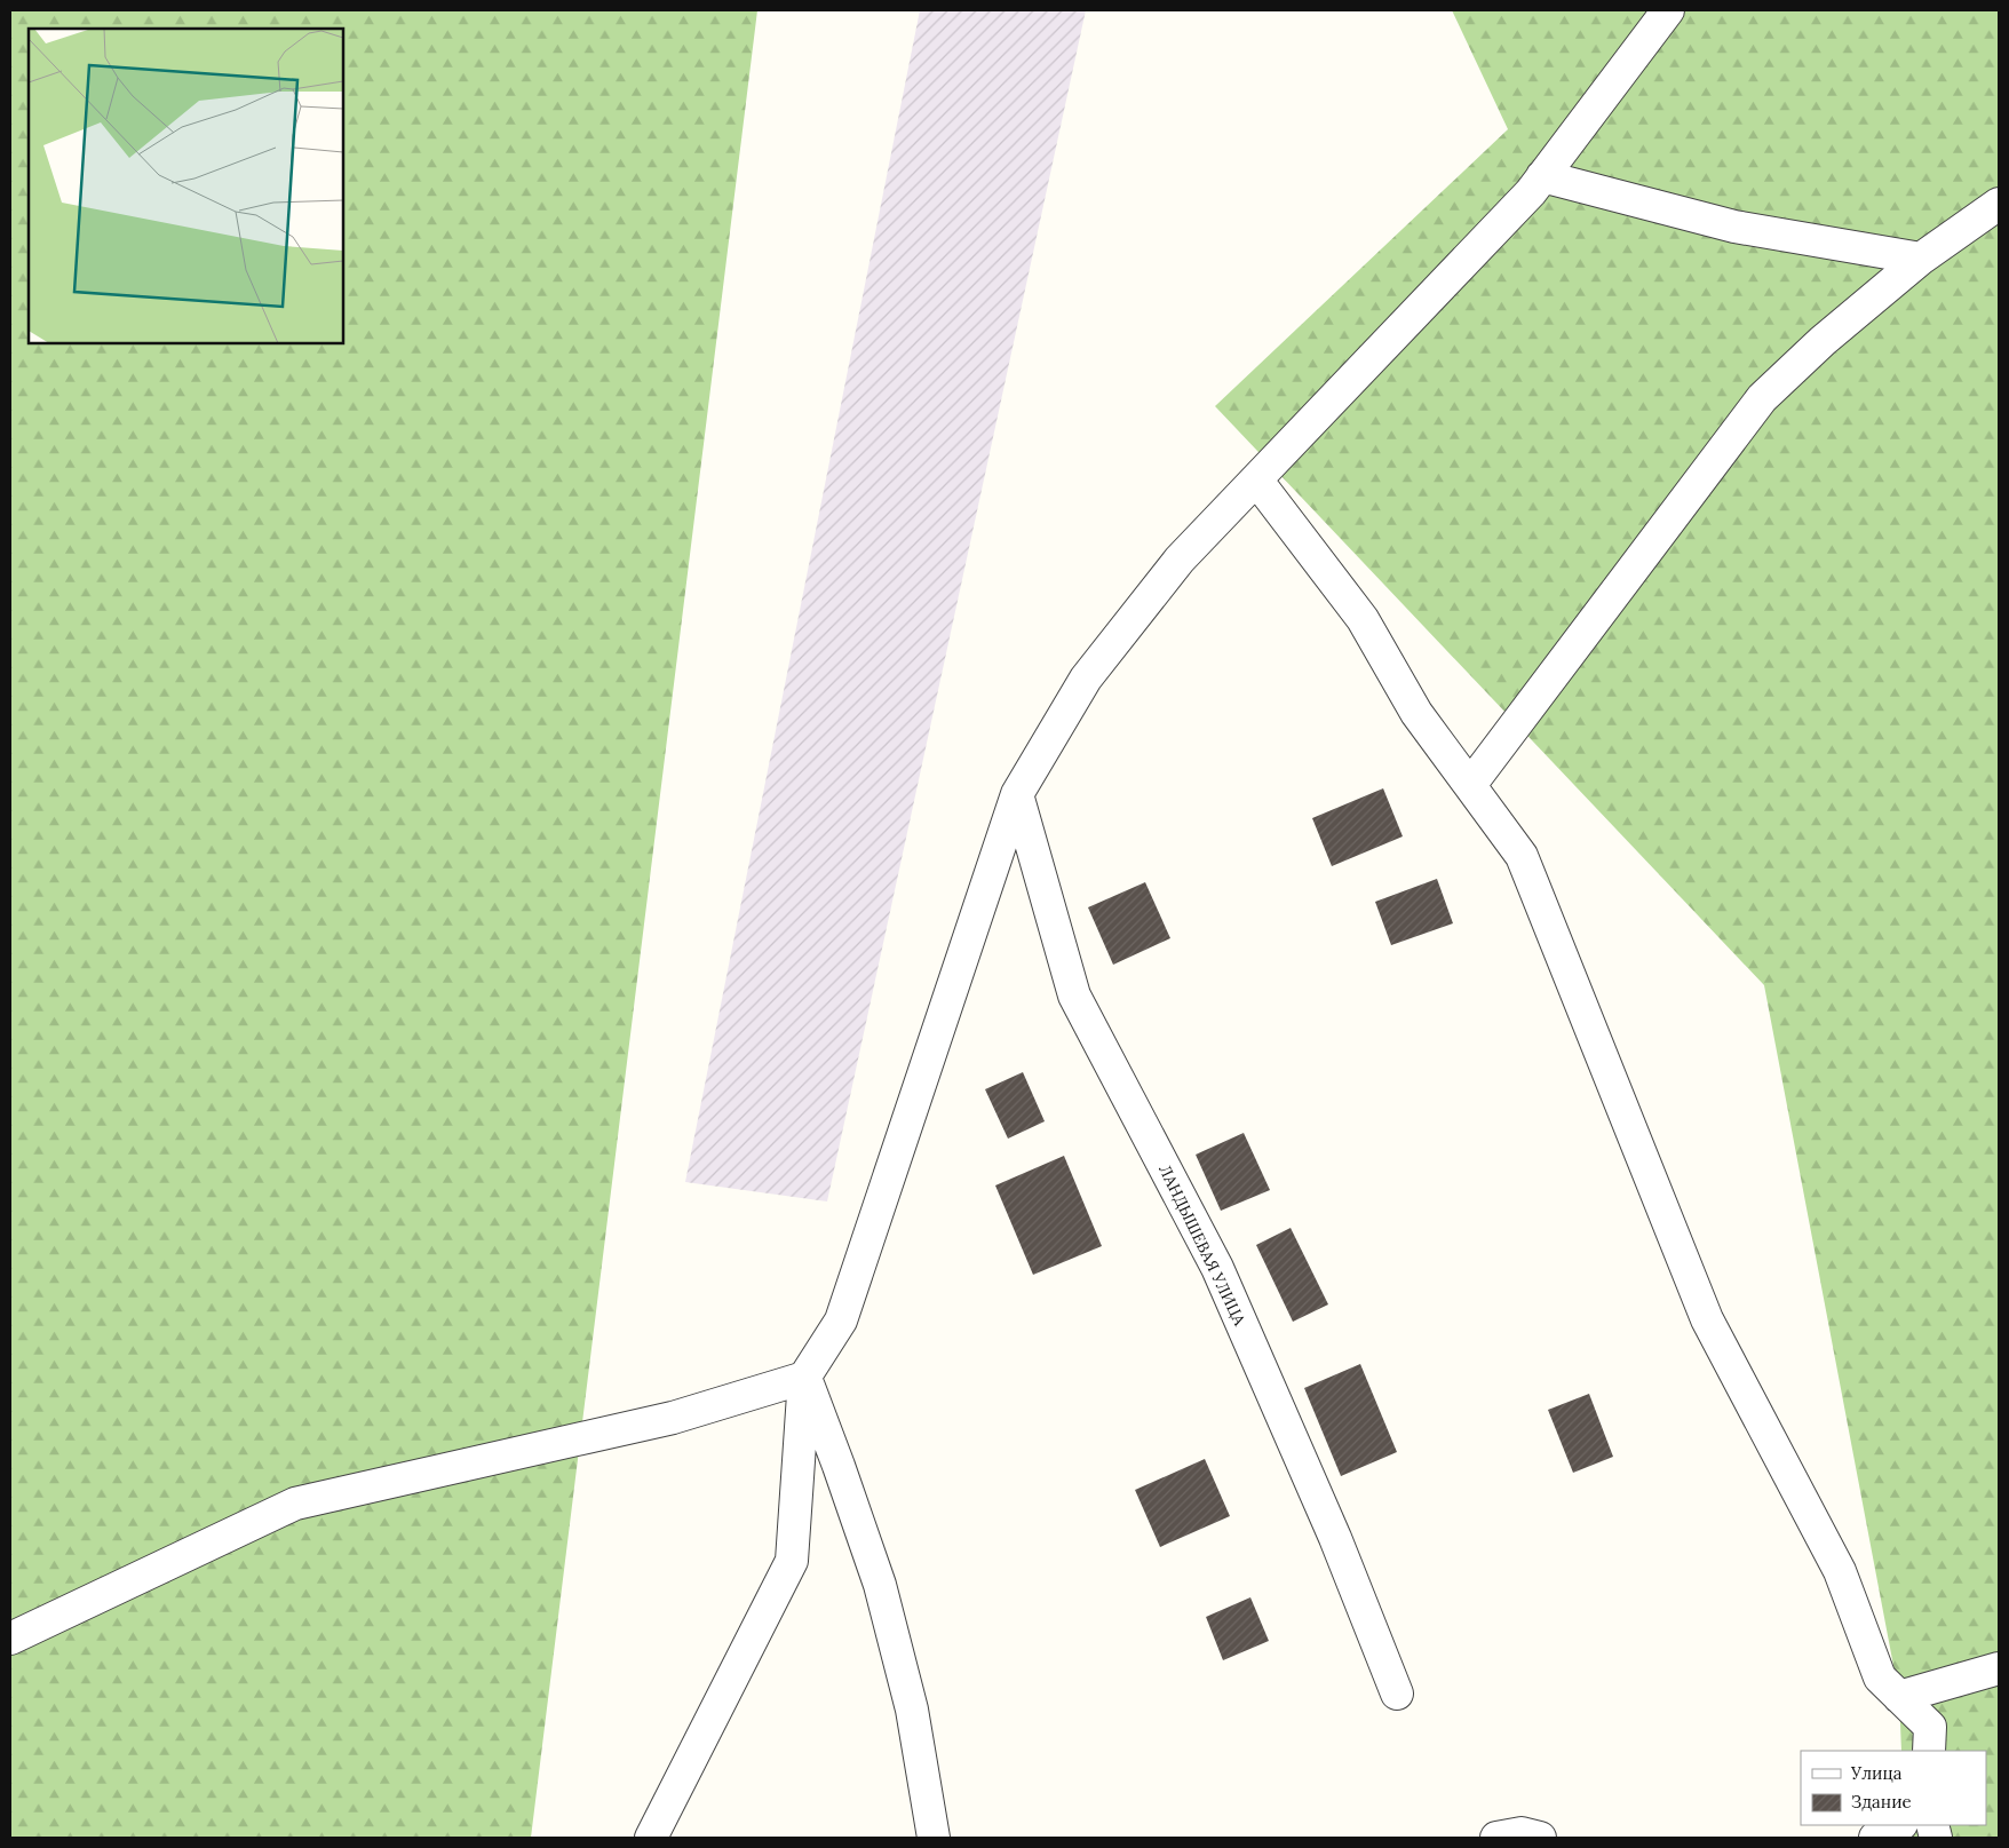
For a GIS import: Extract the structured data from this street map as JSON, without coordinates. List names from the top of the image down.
{
  "streets": {
    "street": ["ЛАНДЫШЕВАЯ УЛИЦА"]
  },
  "legend": ["Улица", "Здание"]
}
